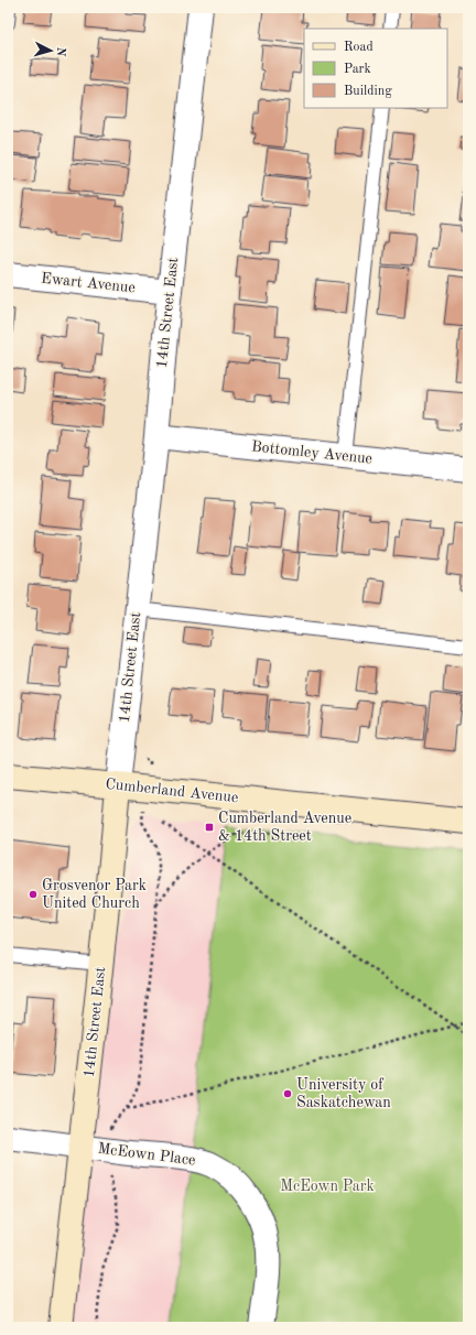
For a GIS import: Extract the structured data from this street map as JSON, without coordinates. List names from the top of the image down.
{
  "streets": {
    "street": [
      "Ewart Avenue",
      "14th Street East",
      "Bottomley Avenue",
      "Cumberland Avenue",
      "McEown Place"
    ]
  },
  "crossings": [
    ["Ewart Avenue", "14th Street East"],
    ["14th Street East", "Bottomley Avenue"],
    ["14th Street East", "Cumberland Avenue"],
    ["14th Street East", "McEown Place"]
  ],
  "parks": ["McEown Park"],
  "places": {
    "transit": ["Cumberland Avenue & 14th Street"],
    "other": ["Grosvenor Park United Church", "University of Saskatchewan"]
  },
  "legend": ["Road", "Park", "Building"],
  "north": "right"
}
